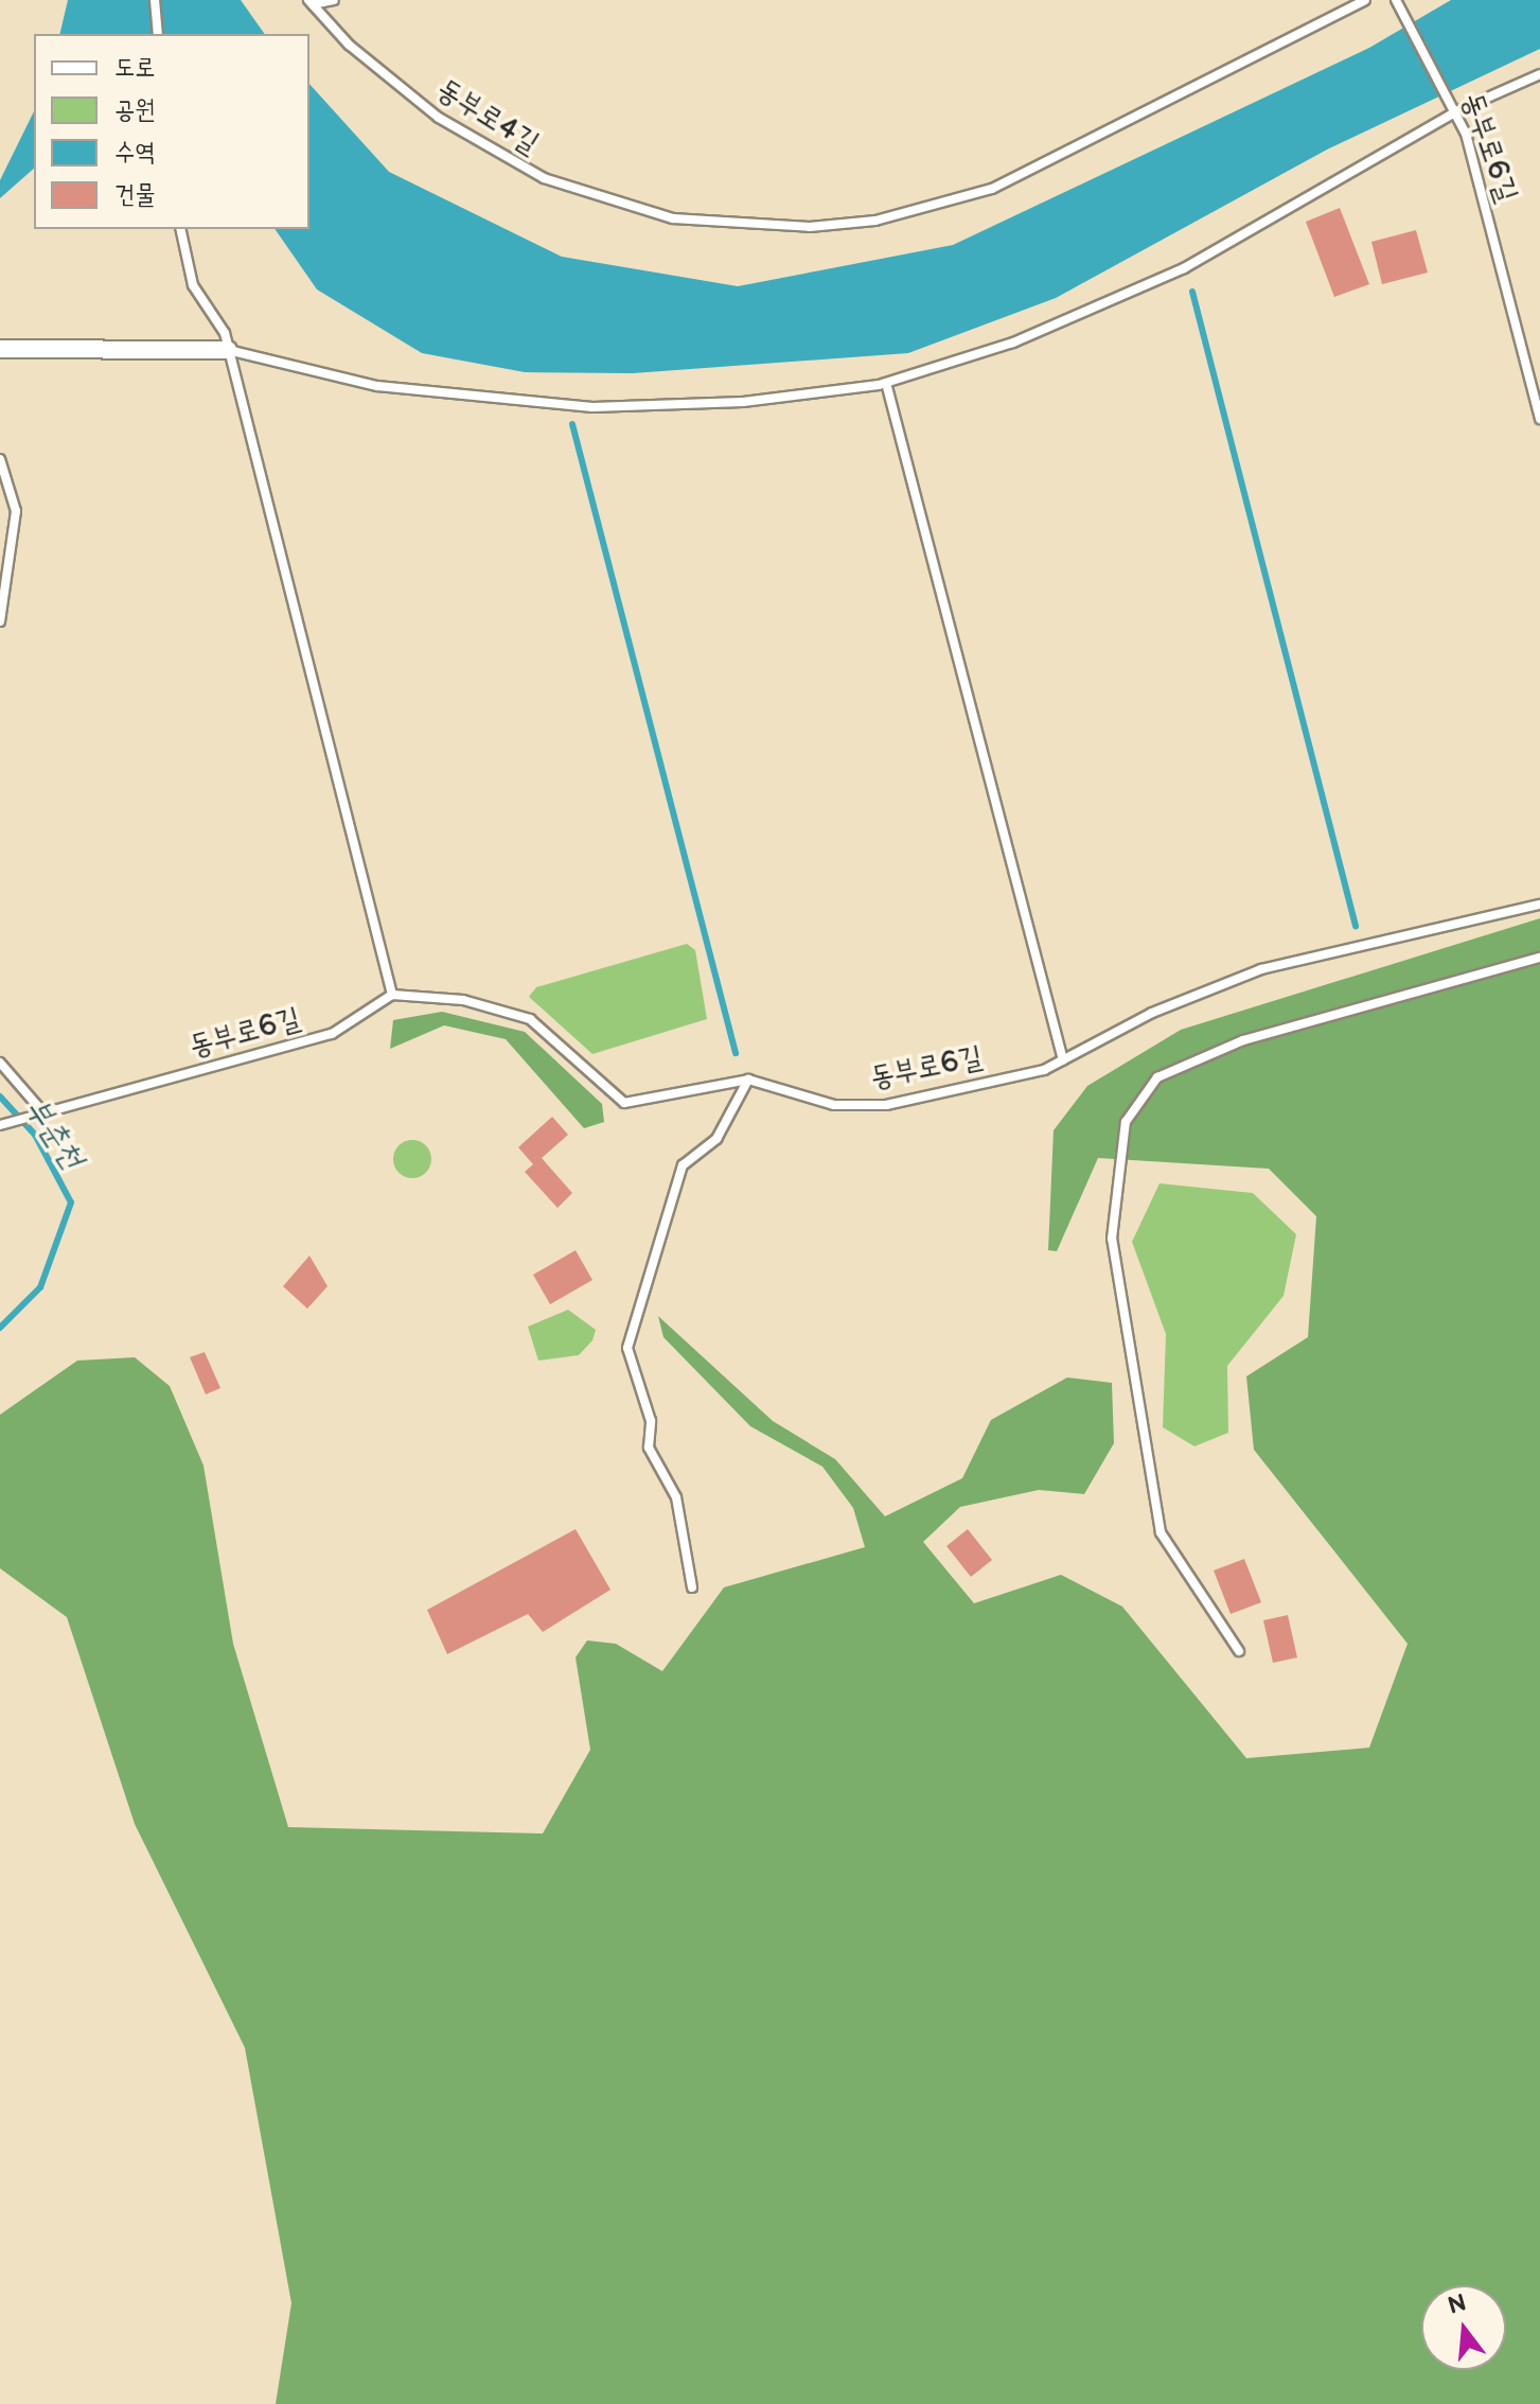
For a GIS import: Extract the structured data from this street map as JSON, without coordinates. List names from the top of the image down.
{
  "streets": {
    "lane": ["동부로4길", "동부로6길"]
  },
  "water": ["부춘천"],
  "legend": [
    "도로",
    "공원",
    "수역",
    "건물"
  ],
  "north": "top"
}
